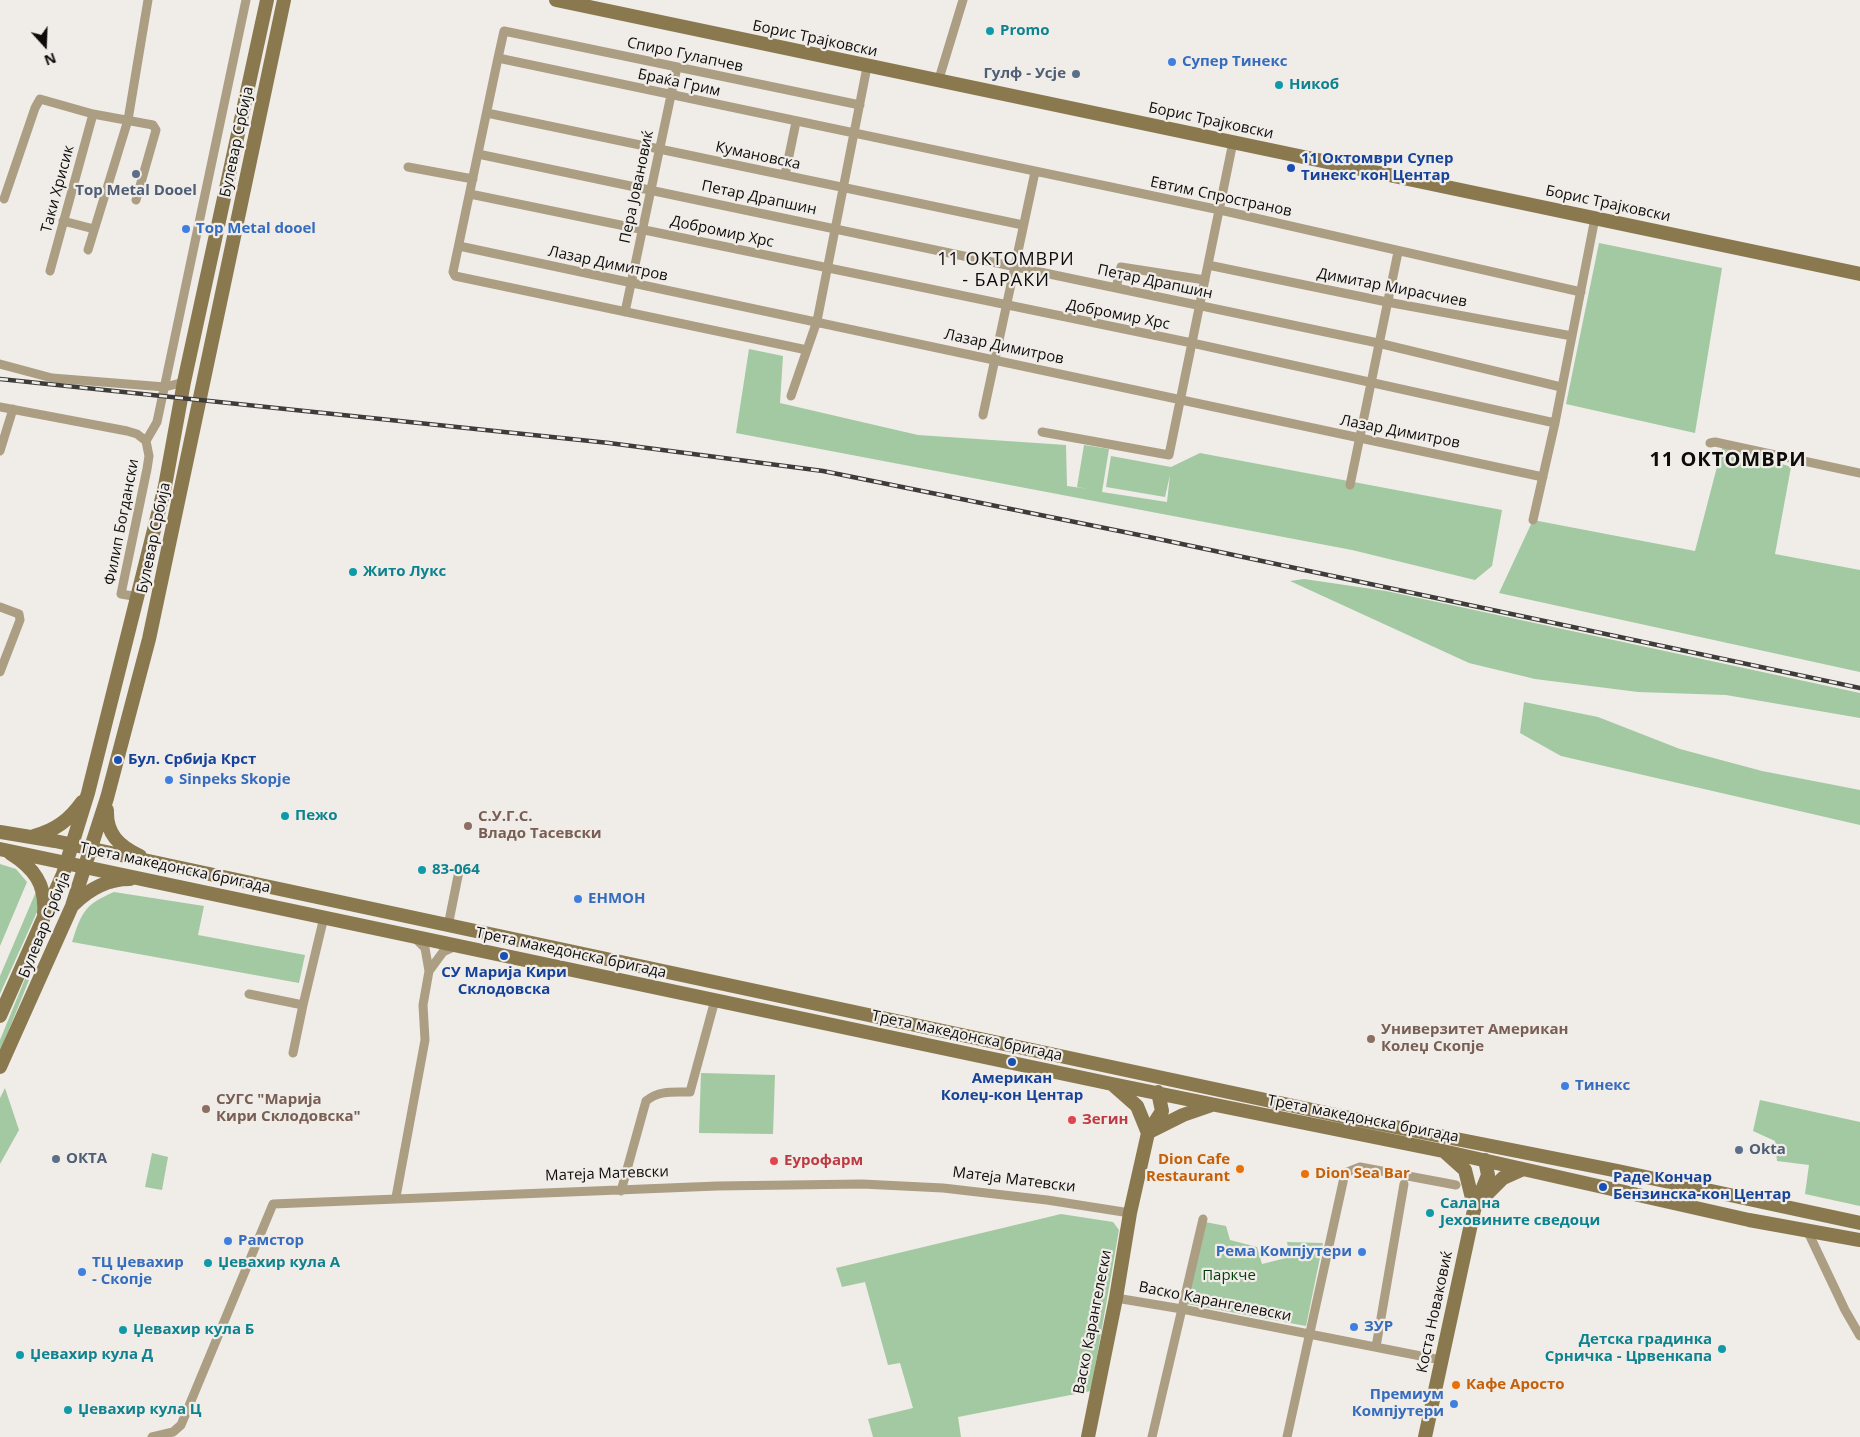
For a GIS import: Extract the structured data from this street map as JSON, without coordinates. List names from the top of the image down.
{
  "streets": {
    "street": [
      "Борис Трајковски",
      "Спиро Гулапчев",
      "Браќа Грим",
      "Булевар Србија",
      "Кумановска",
      "Пера Јовановиќ",
      "Таки Хрисик",
      "Евтим Спространов",
      "Петар Драпшин",
      "Добромир Хрс",
      "Лазар Димитров",
      "Димитар Мирасчиев",
      "Филип Богдански",
      "Трета македонска бригада",
      "Матеја Матевски",
      "Васко Карангелевски",
      "Коста Новаковиќ",
      "Васко Карангелески"
    ]
  },
  "crossings": [
    ["Спиро Гулапчев", "Браќа Грим"],
    ["Спиро Гулапчев", "Пера Јовановиќ"],
    ["Браќа Грим", "Пера Јовановиќ"],
    ["Браќа Грим", "Евтим Спространов"],
    ["Булевар Србија", "Филип Богдански"],
    ["Булевар Србија", "Трета македонска бригада"],
    ["Кумановска", "Пера Јовановиќ"],
    ["Пера Јовановиќ", "Петар Драпшин"],
    ["Пера Јовановиќ", "Добромир Хрс"],
    ["Пера Јовановиќ", "Лазар Димитров"],
    ["Трета македонска бригада", "Коста Новаковиќ"],
    ["Матеја Матевски", "Васко Карангелески"],
    ["Васко Карангелевски", "Васко Карангелески"]
  ],
  "districts": ["11 ОКТОМВРИ - БАРАКИ", "11 ОКТОМВРИ"],
  "parks": ["Паркче"],
  "places": [
    "Promo",
    "Супер Тинекс",
    "Гулф - Усје",
    "Никоб",
    "11 Октомври Супер Тинекс кон Центар",
    "Top Metal Dooel",
    "Top Metal dooel",
    "Жито Лукс",
    "Бул. Србија Крст",
    "Sinpeks Skopje",
    "Пежо",
    "С.У.Г.С. Владо Тасевски",
    "83-064",
    "ЕНМОН",
    "СУ Марија Кири Склодовска",
    "Универзитет Американ Колеџ Скопје",
    "Американ Колеџ-кон Центар",
    "Тинекс",
    "СУГС \"Марија Кири Склодовска\"",
    "Зегин",
    "Okta",
    "ОКТА",
    "Еурофарм",
    "Dion Cafe Restaurant",
    "Dion Sea Bar",
    "Раде Кончар Бензинска-кон Центар",
    "Сала на Јеховините сведоци",
    "Рамстор",
    "Рема Компјутери",
    "Џевахир кула А",
    "ТЦ Џевахир - Скопје",
    "ЗУР",
    "Џевахир кула Б",
    "Детска градинка Срничка - Црвенкапа",
    "Џевахир кула Д",
    "Кафе Аросто",
    "Премиум Компјутери",
    "Џевахир кула Ц"
  ],
  "north": "bottom"
}
